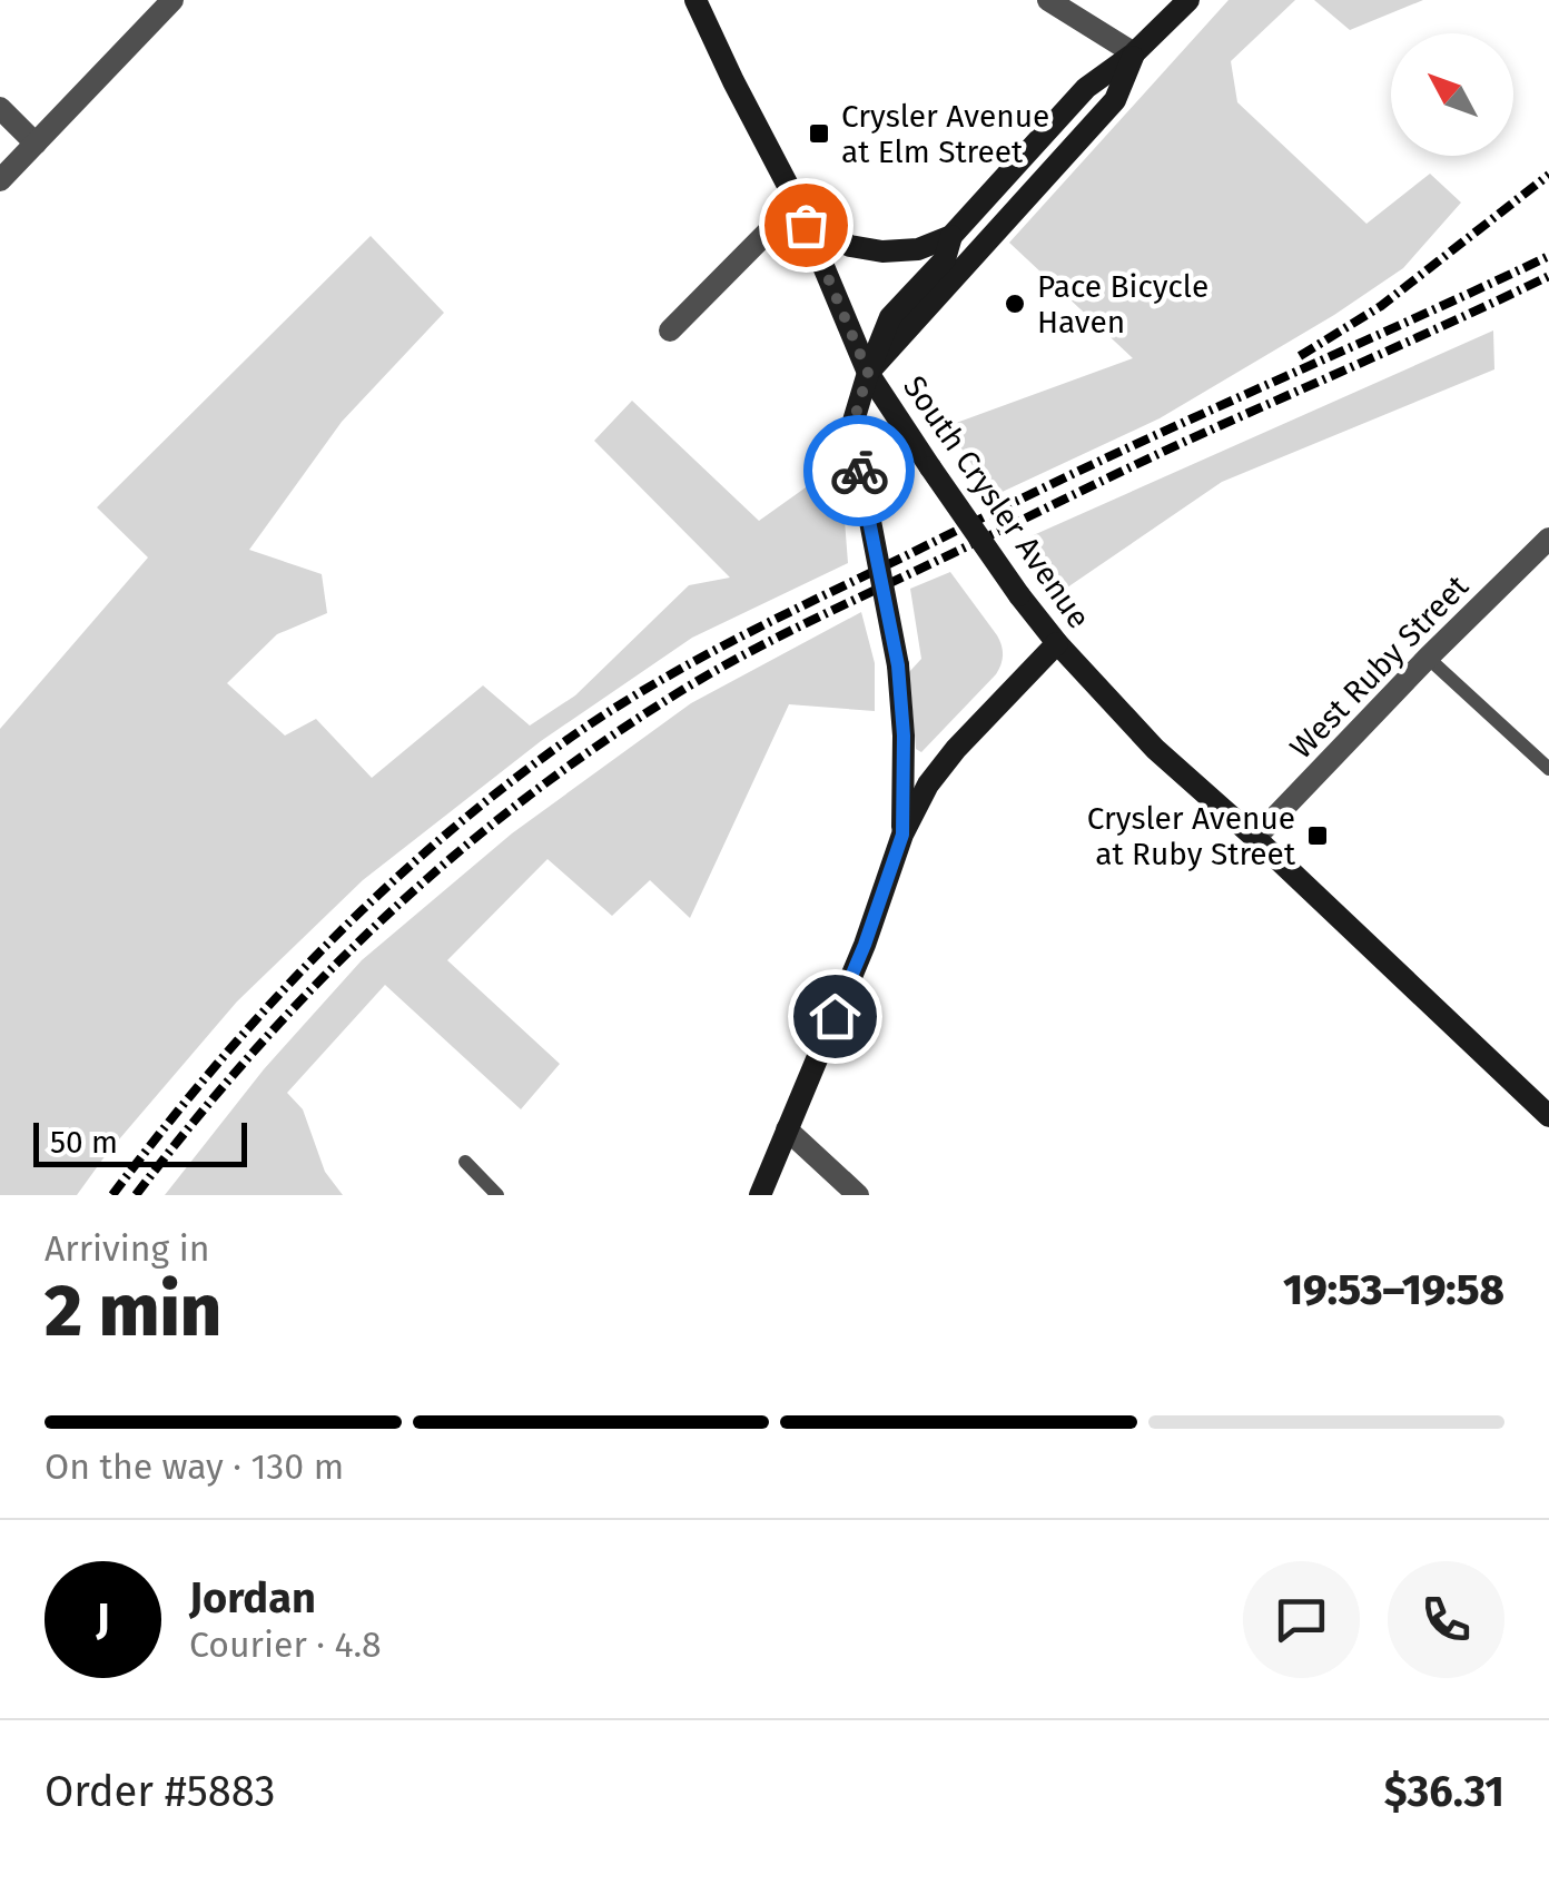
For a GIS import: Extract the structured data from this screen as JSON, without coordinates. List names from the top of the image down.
{
  "streets": {
    "main road": ["South Crysler Avenue"],
    "street": ["West Ruby Street"]
  },
  "crossings": [
    ["South Crysler Avenue", "West Ruby Street"]
  ],
  "places": {
    "transit": ["Crysler Avenue at Elm Street", "Crysler Avenue at Ruby Street"],
    "other": ["Pace Bicycle Haven"]
  },
  "scale_bar": "50 m",
  "north": "top left",
  "page": {
    "scale": "50 m",
    "heading": ["2 min", "Arriving in", "19:53–19:58"],
    "panel": [
      "Jordan",
      "Courier · 4.8",
      "Order #5883",
      "$36.31"
    ],
    "bar": "On the way · 130 m",
    "round": "J"
  }
}
